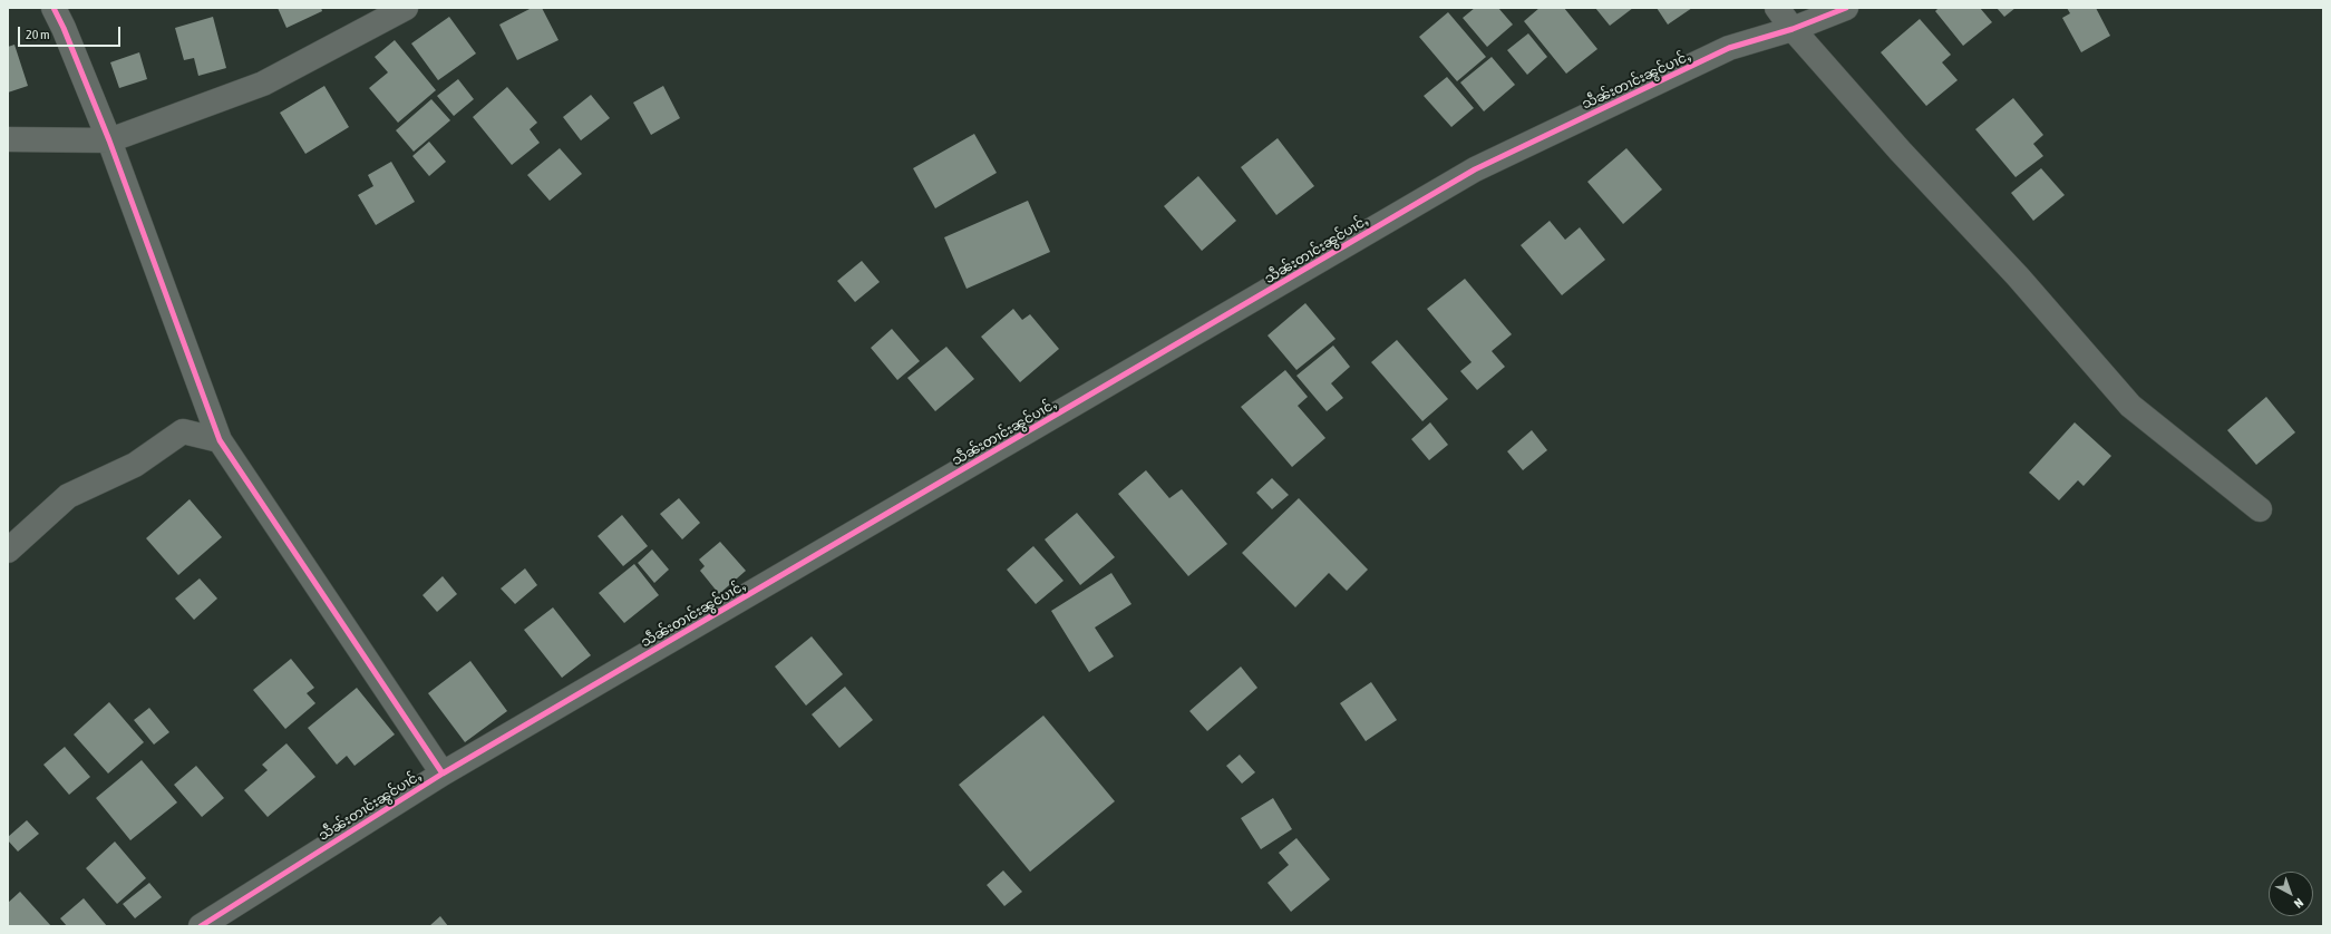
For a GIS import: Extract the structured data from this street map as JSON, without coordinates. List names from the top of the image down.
{
  "streets": {
    "street": ["သဵၼ်းတၢင်းၼွင်ပၢင်ႇ"]
  },
  "scale_bar": "20 m",
  "north": "bottom right"
}
